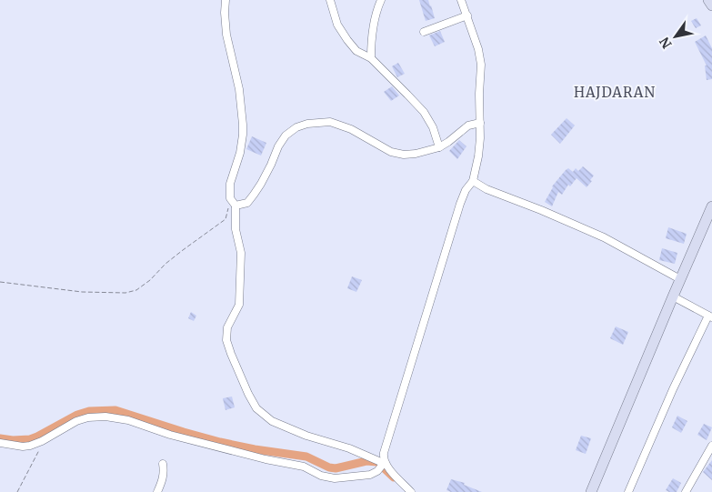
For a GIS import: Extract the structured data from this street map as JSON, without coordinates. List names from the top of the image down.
{
  "districts": ["HAJDARAN"],
  "north": "bottom left"
}
